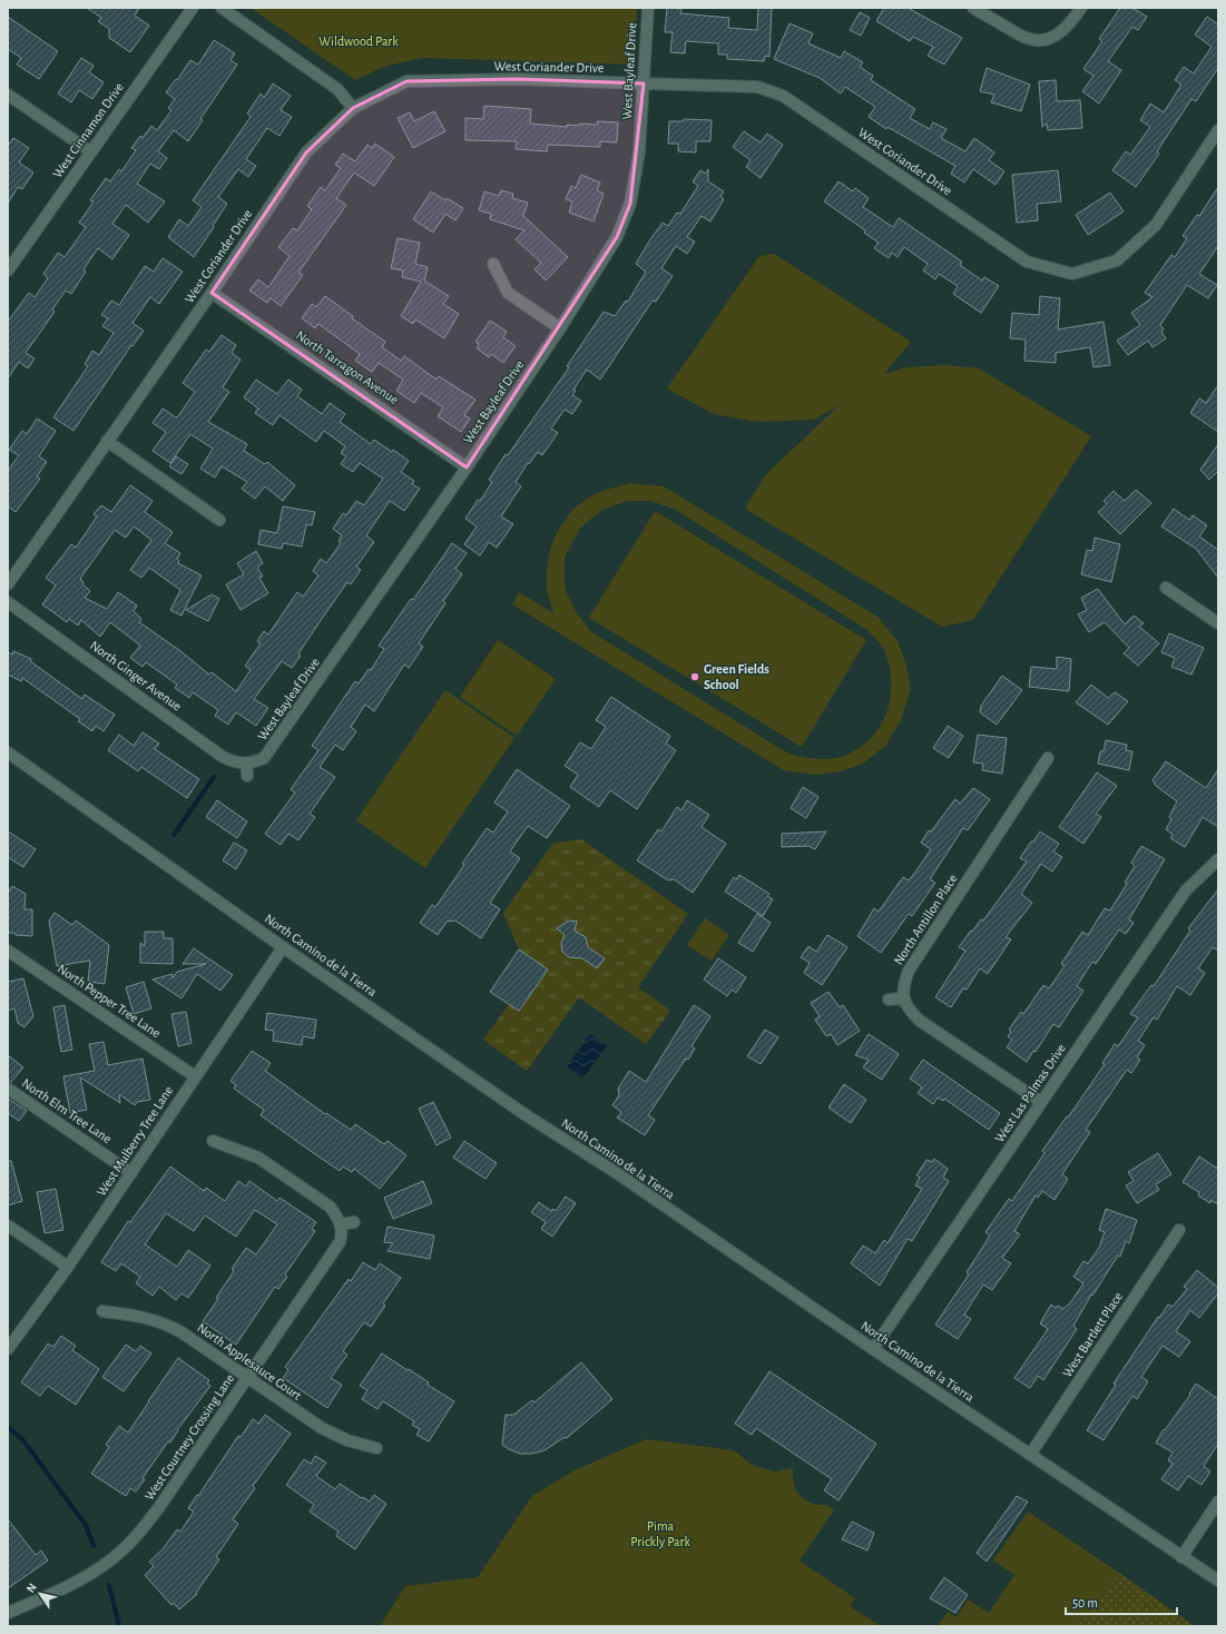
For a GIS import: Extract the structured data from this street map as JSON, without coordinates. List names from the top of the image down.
{
  "streets": {
    "street": [
      "West Coriander Drive",
      "West Bayleaf Drive",
      "West Cinnamon Drive",
      "North Tarragon Avenue",
      "North Ginger Avenue",
      "North Antillon Place",
      "North Camino de la Tierra",
      "North Pepper Tree Lane",
      "West Las Palmas Drive",
      "North Elm Tree Lane",
      "West Mulberry Tree Lane",
      "West Bartlett Place",
      "North Applesauce Court",
      "West Courtney Crossing Lane"
    ]
  },
  "crossings": [
    ["West Coriander Drive", "West Bayleaf Drive"],
    ["West Coriander Drive", "North Tarragon Avenue"],
    ["West Bayleaf Drive", "North Tarragon Avenue"],
    ["West Bayleaf Drive", "North Ginger Avenue"],
    ["North Camino de la Tierra", "West Las Palmas Drive"],
    ["North Camino de la Tierra", "West Mulberry Tree Lane"],
    ["North Camino de la Tierra", "West Bartlett Place"],
    ["North Pepper Tree Lane", "West Mulberry Tree Lane"],
    ["North Elm Tree Lane", "West Mulberry Tree Lane"],
    ["North Applesauce Court", "West Courtney Crossing Lane"]
  ],
  "parks": ["Wildwood Park", "Pima Prickly Park"],
  "places": ["Green Fields School"],
  "scale_bar": "50 m",
  "north": "top left"
}
